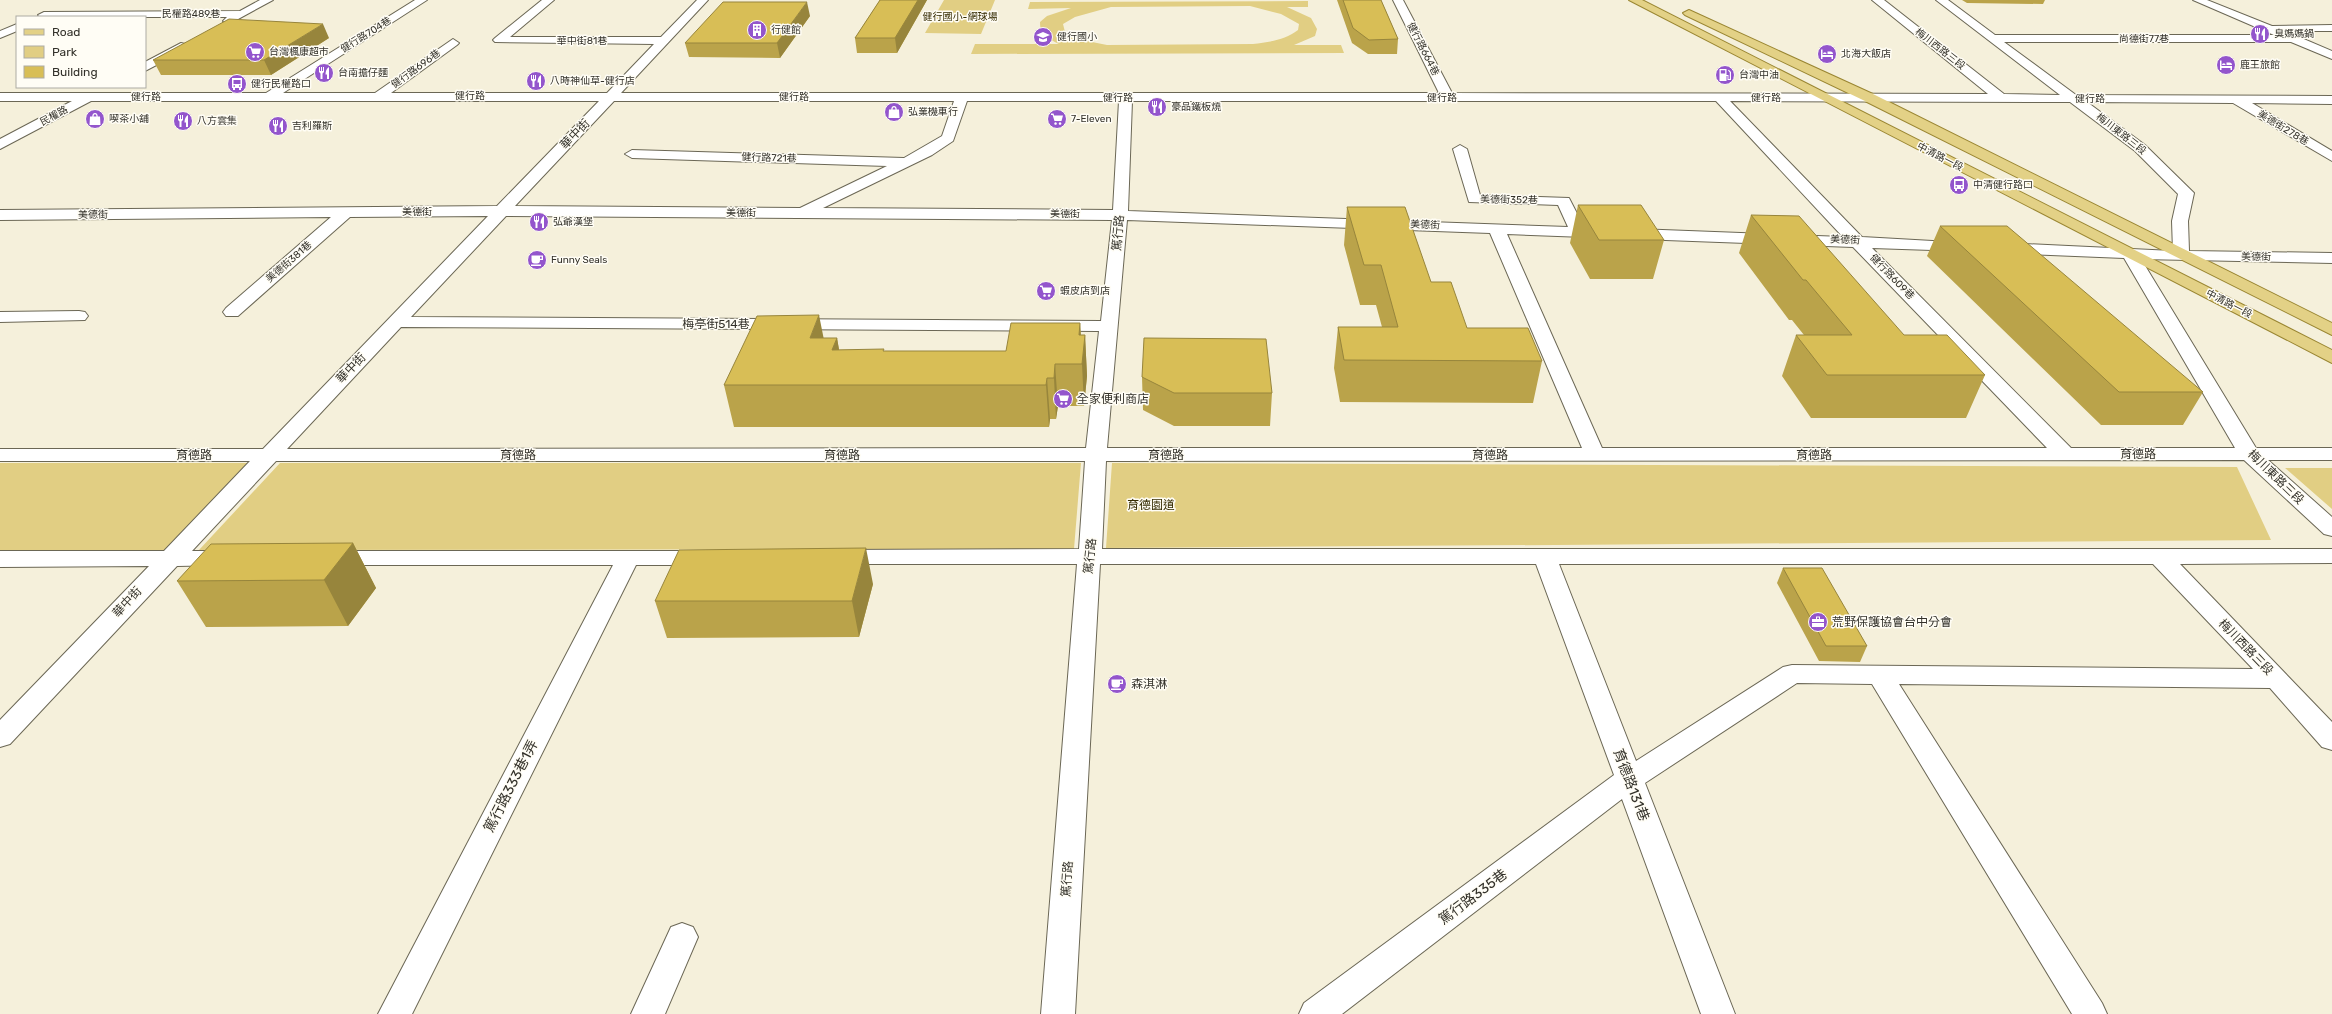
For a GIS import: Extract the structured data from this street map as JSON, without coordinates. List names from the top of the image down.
{
  "streets": {
    "main road": ["中清路一段"],
    "street": [
      "民權路489巷",
      "健行路704巷",
      "尚德街77巷",
      "華中街81巷",
      "健行路664巷",
      "梅川西路三段",
      "健行路696巷",
      "健行路",
      "民權路",
      "美德街278巷",
      "華中街",
      "梅川東路三段",
      "健行路721巷",
      "美德街352巷",
      "美德街",
      "篤行路",
      "美德街381巷",
      "健行路609巷",
      "梅亭街514巷",
      "育德路",
      "育德路131巷",
      "篤行路333巷1弄",
      "篤行路335巷"
    ]
  },
  "crossings": [
    ["健行路704巷", "健行路"],
    ["尚德街77巷", "梅川東路三段"],
    ["華中街81巷", "華中街"],
    ["健行路664巷", "健行路"],
    ["梅川西路三段", "健行路"],
    ["梅川西路三段", "篤行路335巷"],
    ["健行路696巷", "健行路"],
    ["健行路", "民權路"],
    ["健行路", "美德街278巷"],
    ["健行路", "華中街"],
    ["健行路", "梅川東路三段"],
    ["健行路", "中清路一段"],
    ["健行路", "篤行路"],
    ["健行路", "健行路609巷"],
    ["華中街", "美德街"],
    ["華中街", "梅亭街514巷"],
    ["華中街", "育德路"],
    ["梅川東路三段", "中清路一段"],
    ["梅川東路三段", "美德街"],
    ["梅川東路三段", "育德路"],
    ["中清路一段", "美德街"],
    ["美德街352巷", "美德街"],
    ["美德街", "篤行路"],
    ["美德街", "美德街381巷"],
    ["美德街", "健行路609巷"],
    ["篤行路", "梅亭街514巷"],
    ["篤行路", "育德路"],
    ["健行路609巷", "育德路"],
    ["育德路131巷", "篤行路335巷"]
  ],
  "parks": ["健行國小-網球場", "育德園道"],
  "places": {
    "building": ["行健館"],
    "restaurant": [
      "臭媽媽鍋",
      "台南擔仔麵",
      "八時神仙草-健行店",
      "豪品鐵板燒",
      "八方雲集",
      "吉利羅斯",
      "弘爺漢堡"
    ],
    "school or university": ["健行國小"],
    "supermarket": [
      "台灣楓康超市",
      "7-Eleven",
      "蝦皮店到店",
      "全家便利商店"
    ],
    "hotel": ["北海大飯店", "鹿王旅館"],
    "fuel station": ["台灣中油"],
    "bus stop": ["健行民權路口", "中清健行路口"],
    "shop": ["弘業機車行", "喫茶小舖"],
    "cafe": ["Funny Seals", "森淇淋"],
    "office": ["荒野保護協會台中分會"]
  },
  "legend": ["Road", "Park", "Building"]
}
